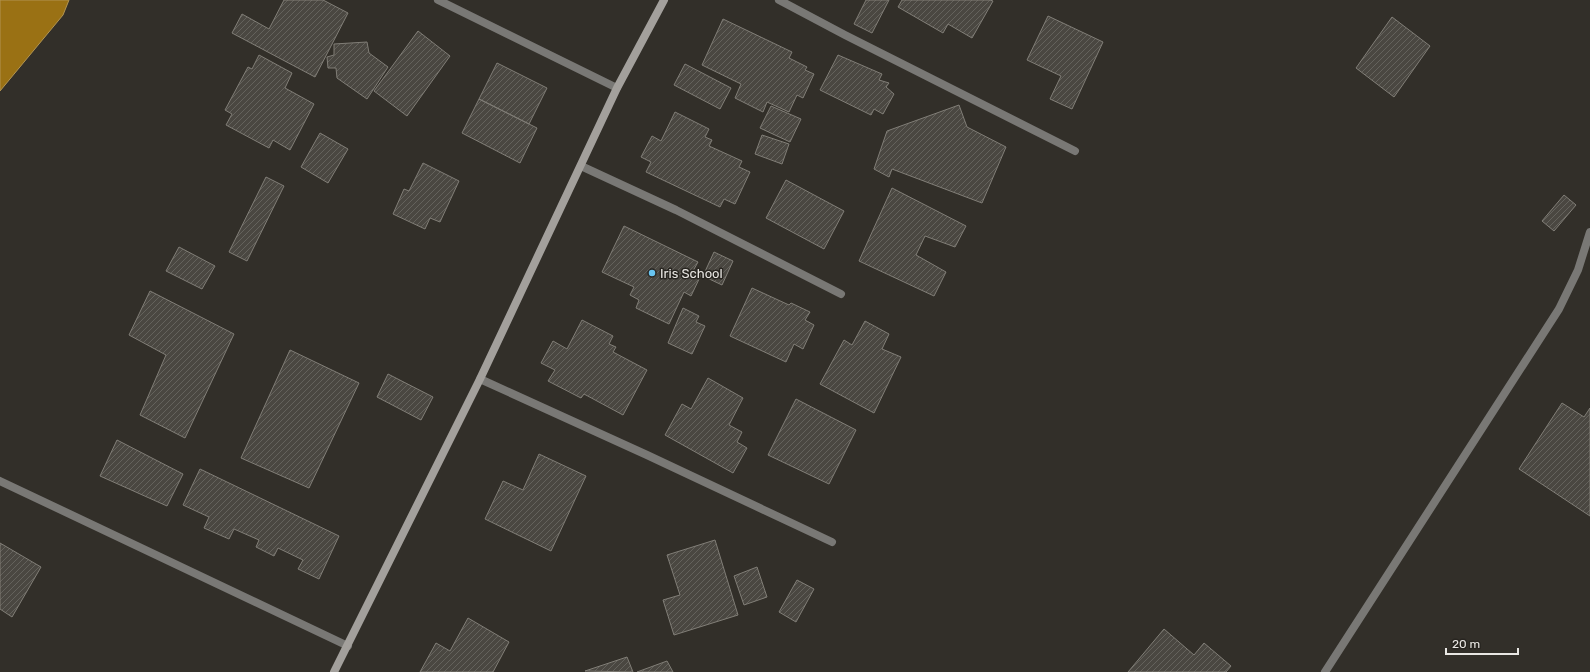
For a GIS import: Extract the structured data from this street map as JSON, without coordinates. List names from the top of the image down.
{
  "places": ["Iris School"],
  "scale_bar": "20 m"
}
